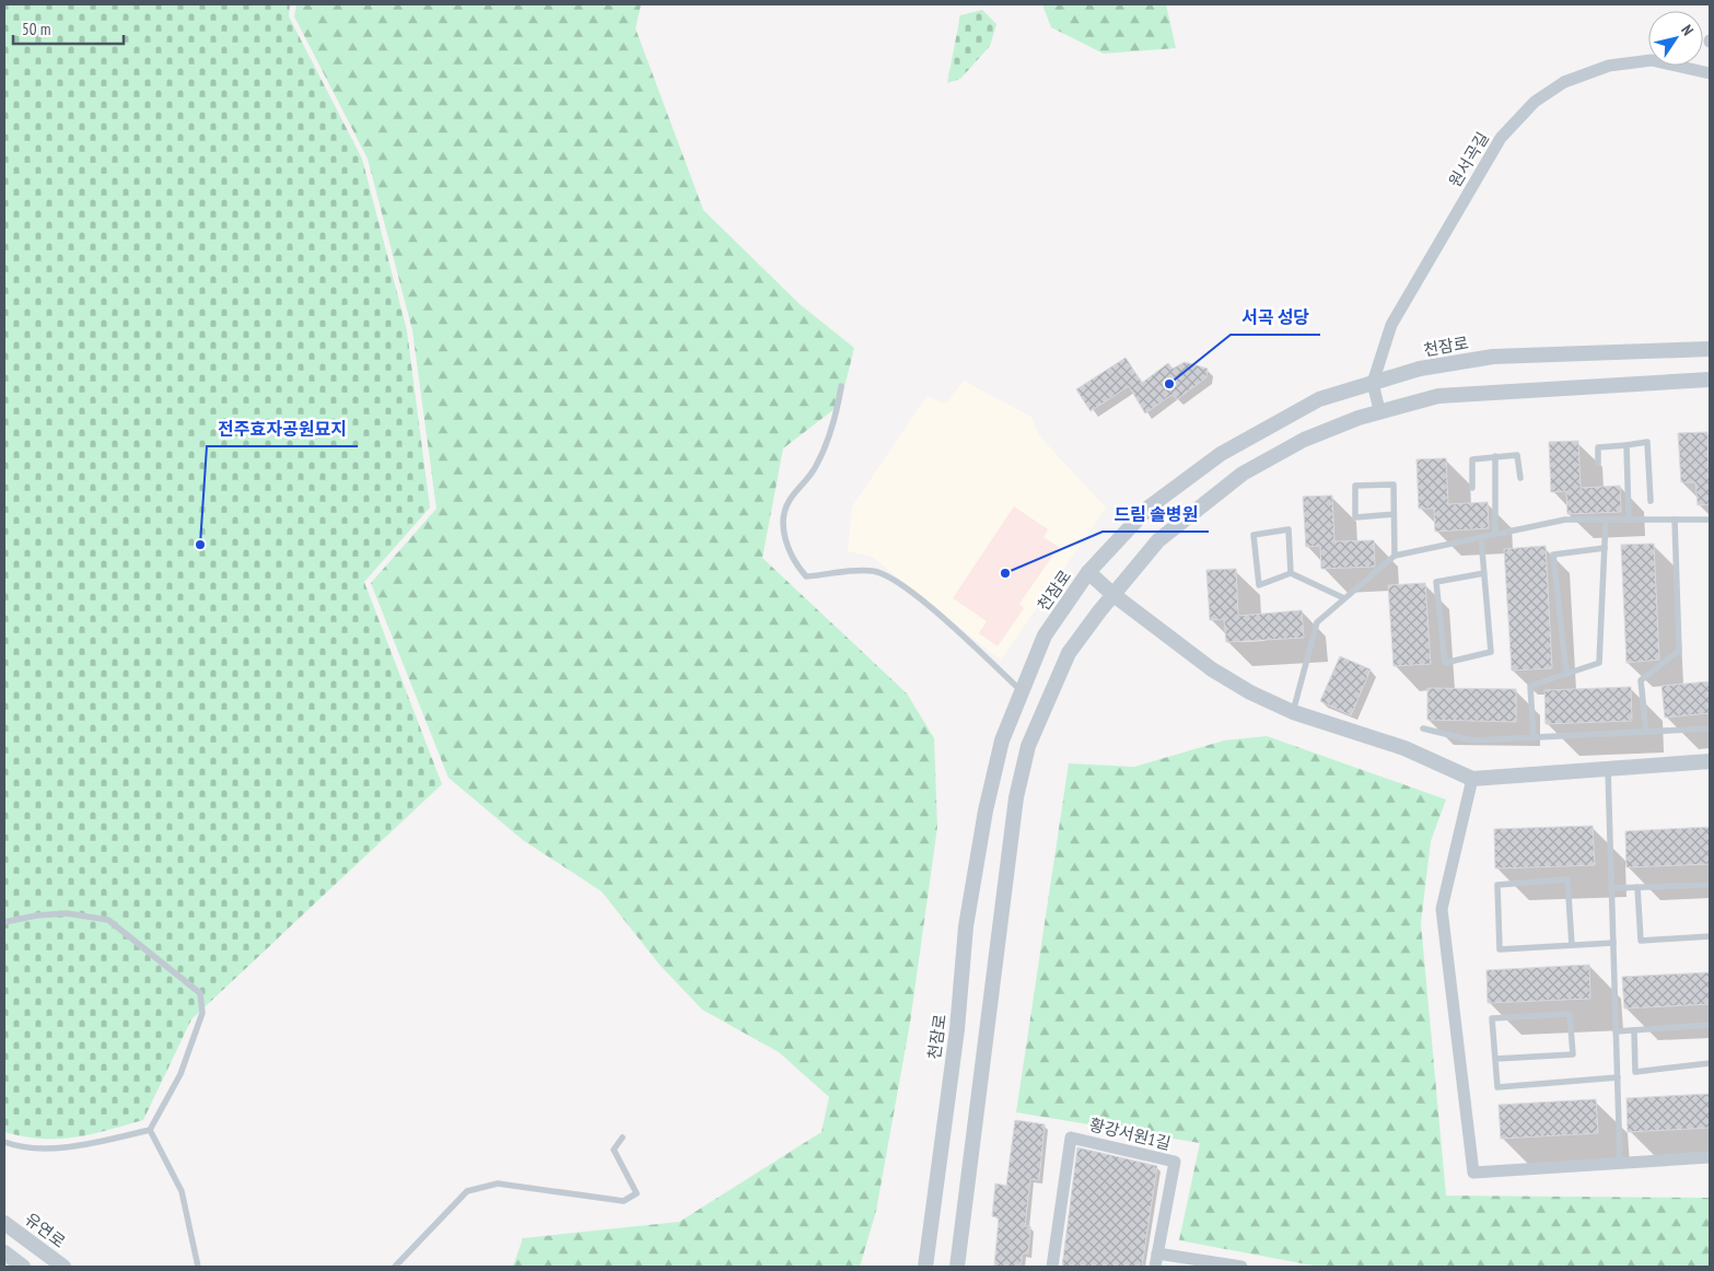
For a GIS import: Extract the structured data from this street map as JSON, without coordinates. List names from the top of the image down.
{
  "streets": {
    "street": [
      "원서곡길",
      "천잠로",
      "황강서원1길",
      "유연로"
    ]
  },
  "crossings": [
    ["원서곡길", "천잠로"]
  ],
  "places": ["서곡 성당", "전주효자공원묘지", "드림 솔병원"],
  "scale_bar": "50 m",
  "north": "top right"
}
